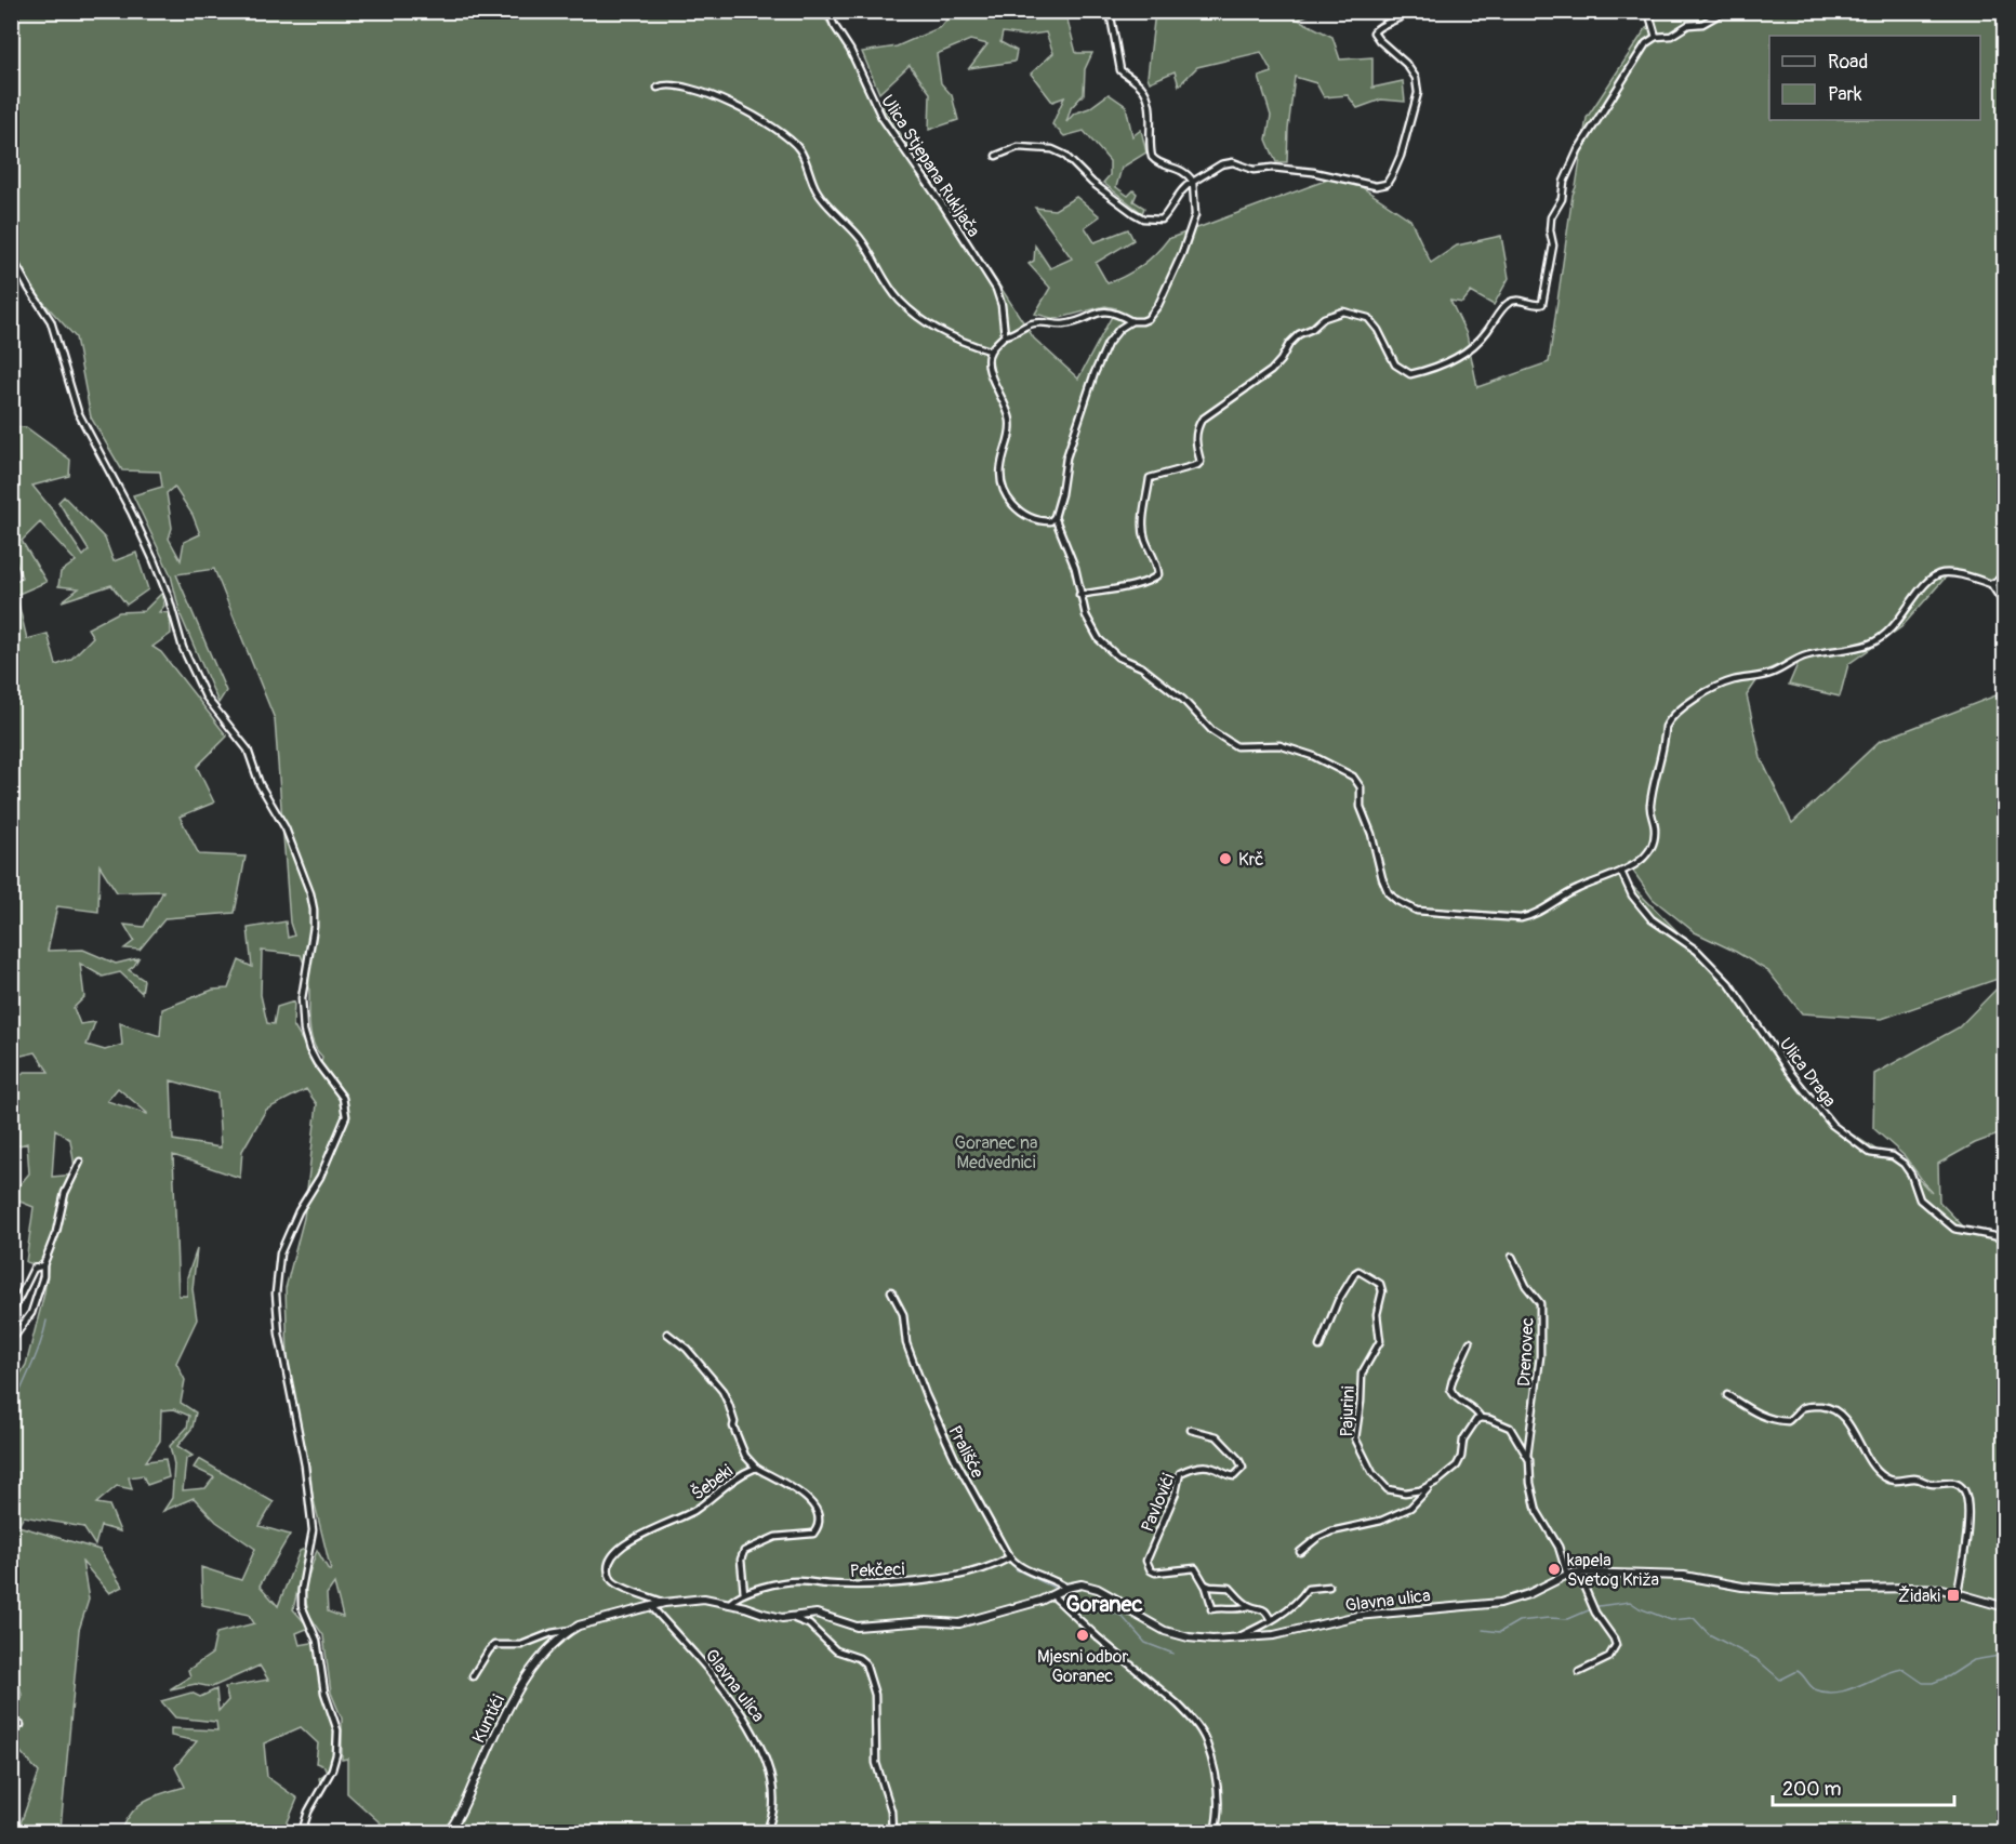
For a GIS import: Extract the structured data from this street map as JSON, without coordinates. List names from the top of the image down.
{
  "streets": {
    "main road": ["Glavna ulica", "Kuntići"],
    "street": [
      "Ulica Stjepana Rukljača",
      "Ulica Draga",
      "Drenovec",
      "Pajurini",
      "Prališće",
      "Šebeki",
      "Pavlovići",
      "Pekčeci"
    ]
  },
  "crossings": [
    ["Prališće", "Pekčeci"],
    ["Šebeki", "Kuntići"],
    ["Glavna ulica", "Kuntići"]
  ],
  "districts": ["Goranec"],
  "parks": ["Goranec na Medvednici"],
  "places": {
    "other": ["Krč", "kapela Svetog Križa", "Mjesni odbor Goranec"],
    "transit": ["Židaki"]
  },
  "legend": ["Road", "Park"],
  "scale_bar": "200 m"
}
